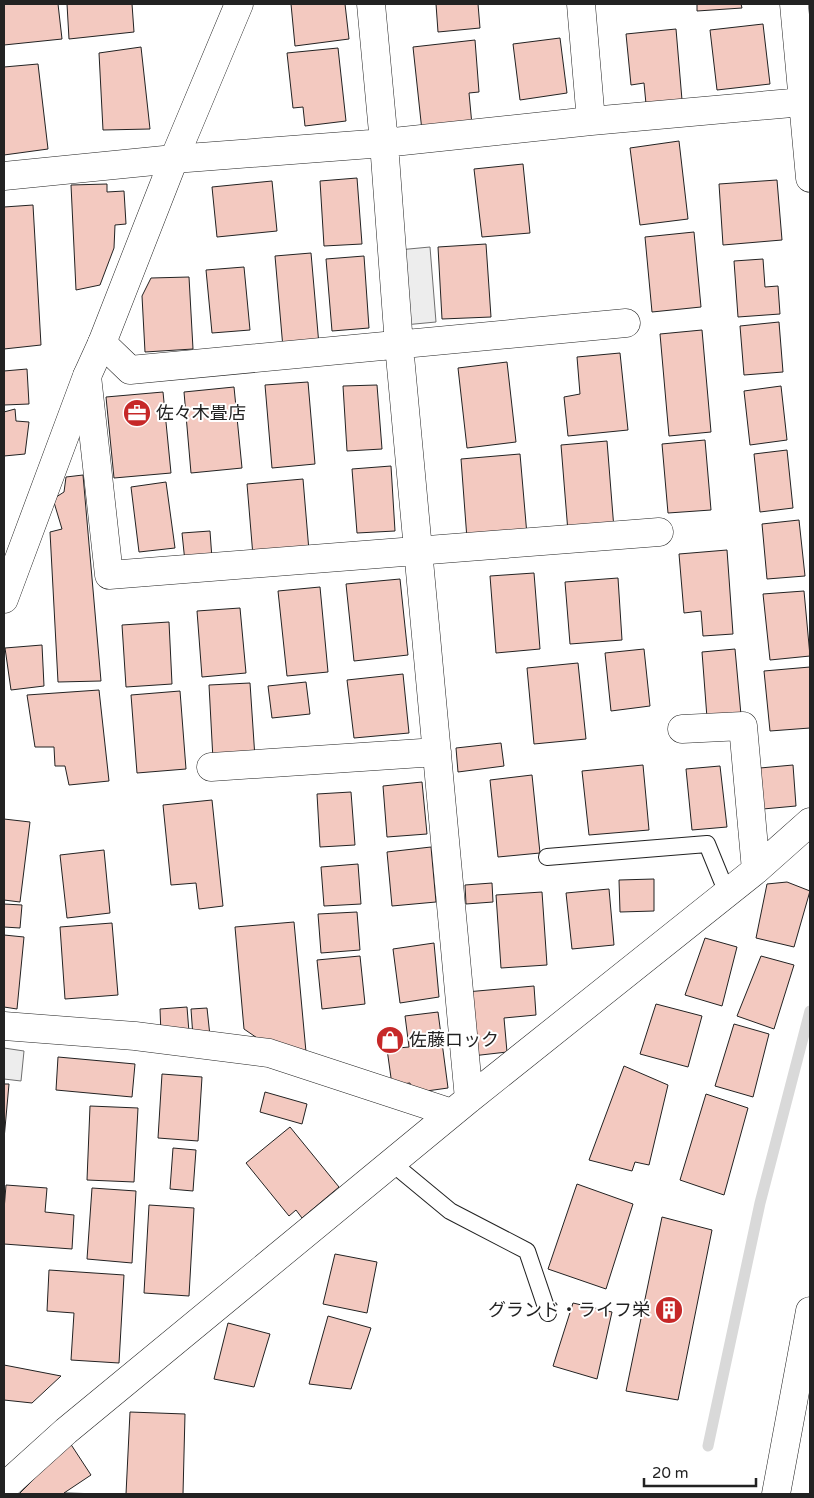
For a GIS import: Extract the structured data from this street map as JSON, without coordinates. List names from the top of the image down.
{
  "places": {
    "office": ["佐々木畳店"],
    "shop": ["佐藤ロック"],
    "building": ["グランド・ライフ栄"]
  },
  "scale_bar": "20 m"
}
